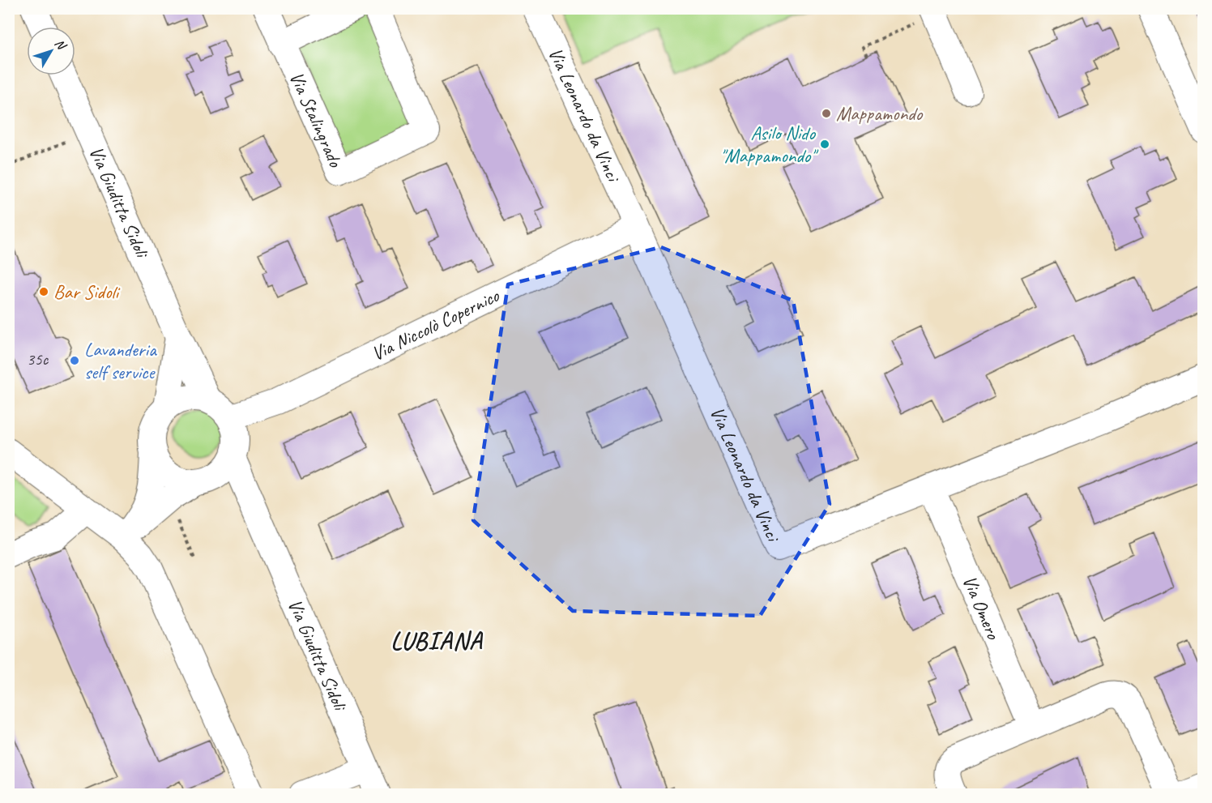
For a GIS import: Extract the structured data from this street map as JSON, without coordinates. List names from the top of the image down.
{
  "streets": {
    "street": [
      "Via Leonardo da Vinci",
      "Via Stalingrado",
      "Via Giuditta Sidoli",
      "Via Niccolò Copernico",
      "Via Omero"
    ]
  },
  "crossings": [
    ["Via Leonardo da Vinci", "Via Niccolò Copernico"],
    ["Via Leonardo da Vinci", "Via Omero"],
    ["Via Giuditta Sidoli", "Via Niccolò Copernico"]
  ],
  "districts": ["LUBIANA"],
  "places": [
    "Mappamondo",
    "Asilo Nido \"Mappamondo\"",
    "Bar Sidoli",
    "Lavanderia self service"
  ],
  "house_numbers": ["35c"],
  "north": "top right"
}
